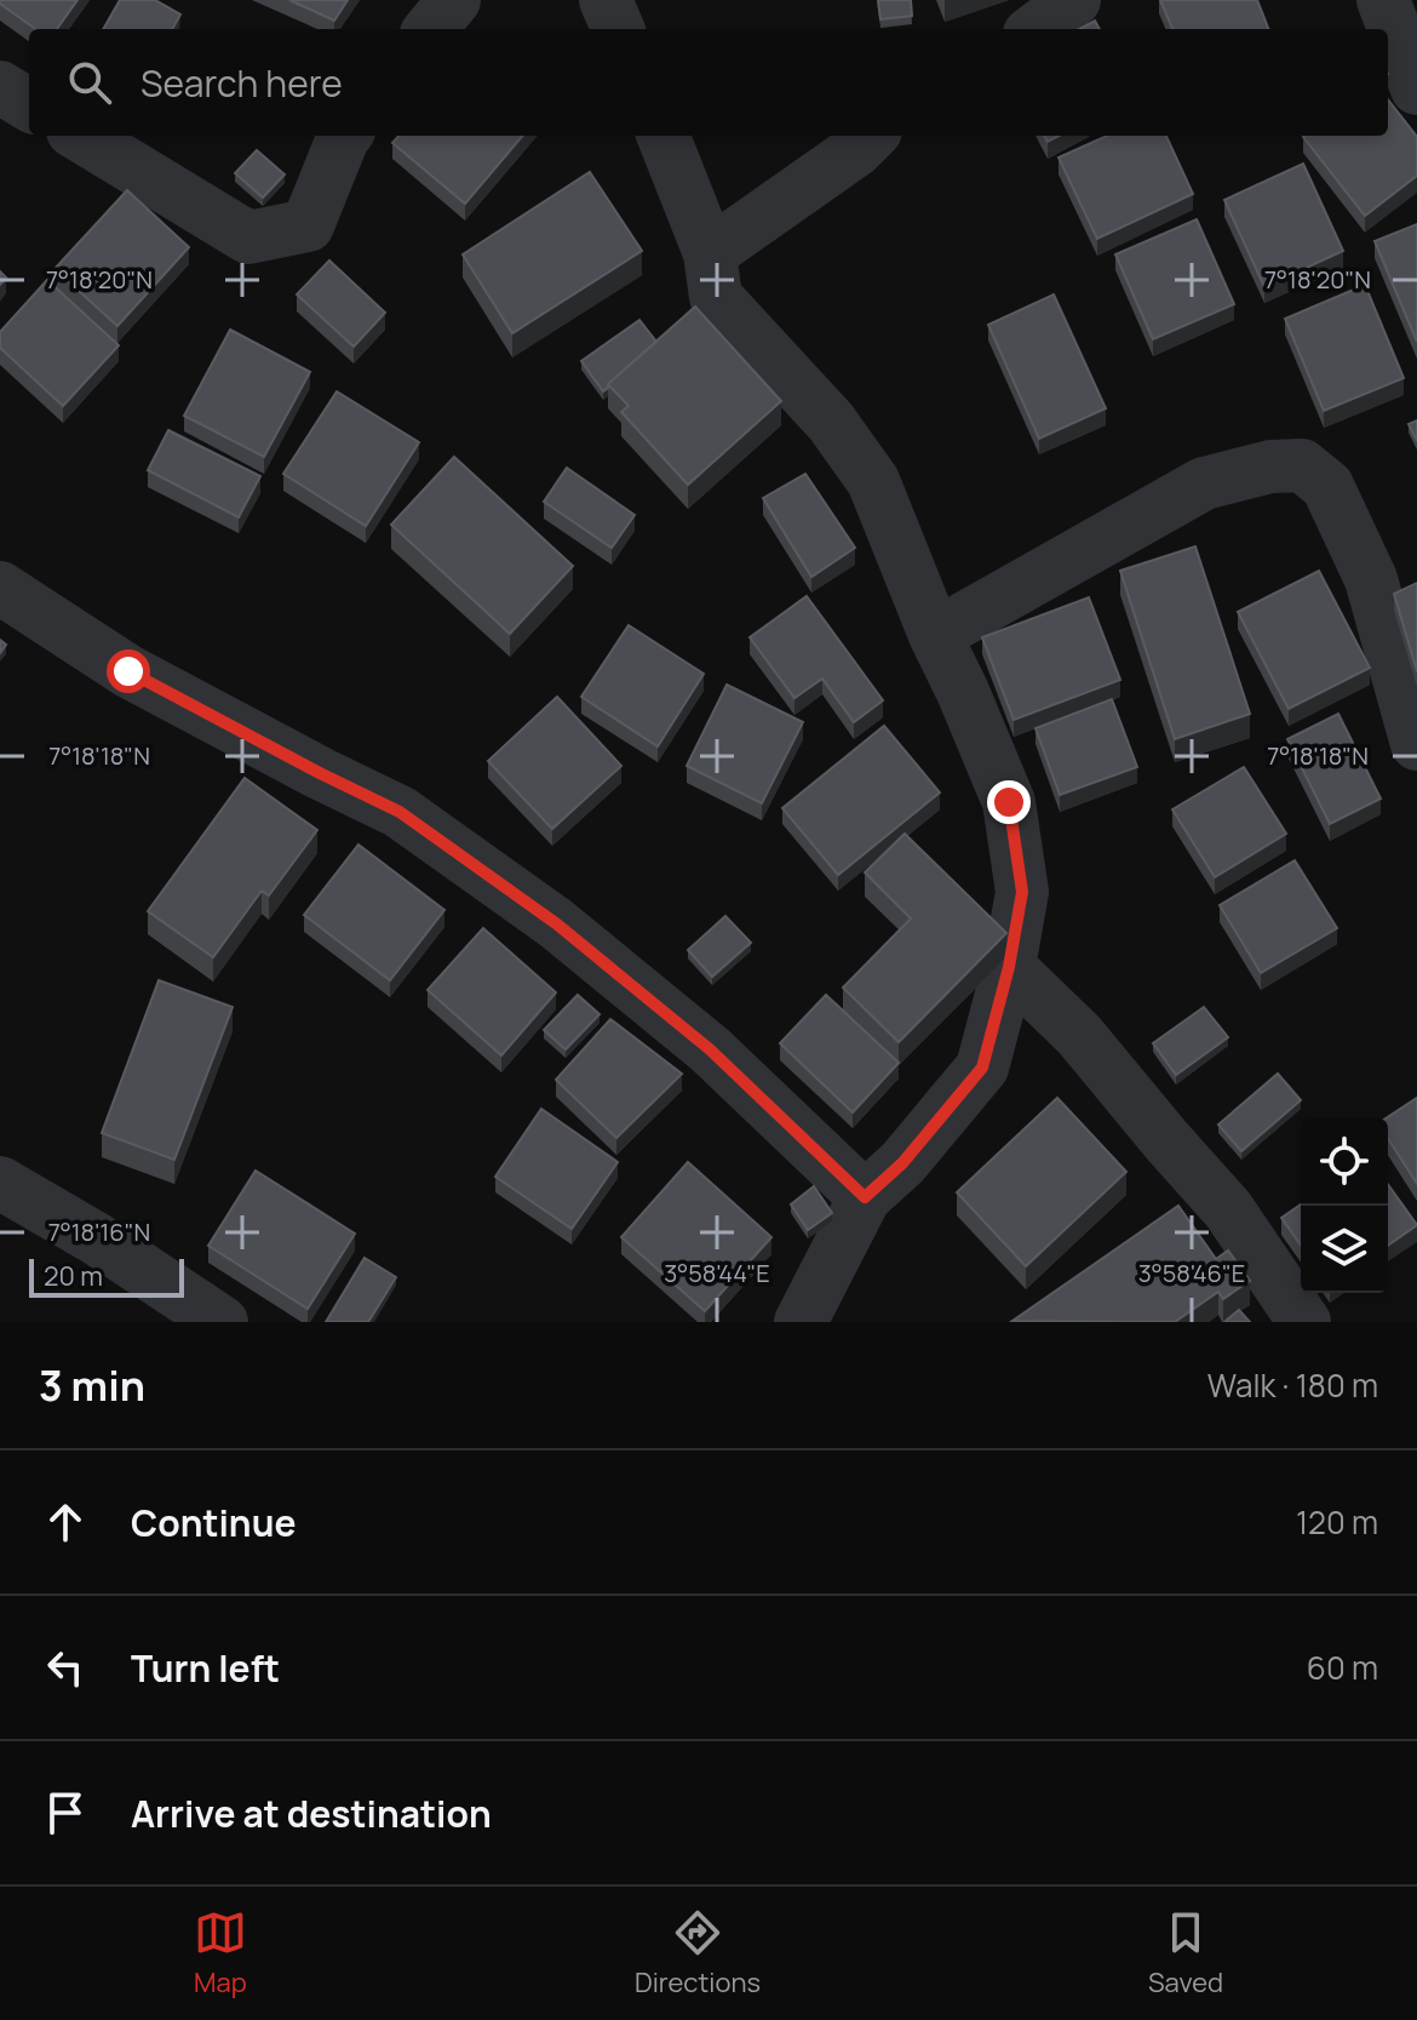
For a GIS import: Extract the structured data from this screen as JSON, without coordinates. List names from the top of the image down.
{
  "scale_bar": "20 m",
  "page": {
    "search": "Search here",
    "scale": "20 m",
    "heading": ["3 min", "Walk · 180 m"],
    "list": [
      ["Continue", "120 m"],
      ["Turn left", "60 m"],
      "Arrive at destination"
    ],
    "nav": ["Map", "Directions", "Saved"]
  },
  "coordinates": [
    "7°18'20\"N",
    "7°18'18\"N",
    "7°18'16\"N",
    "3°58'44\"E",
    "3°58'46\"E"
  ]
}
